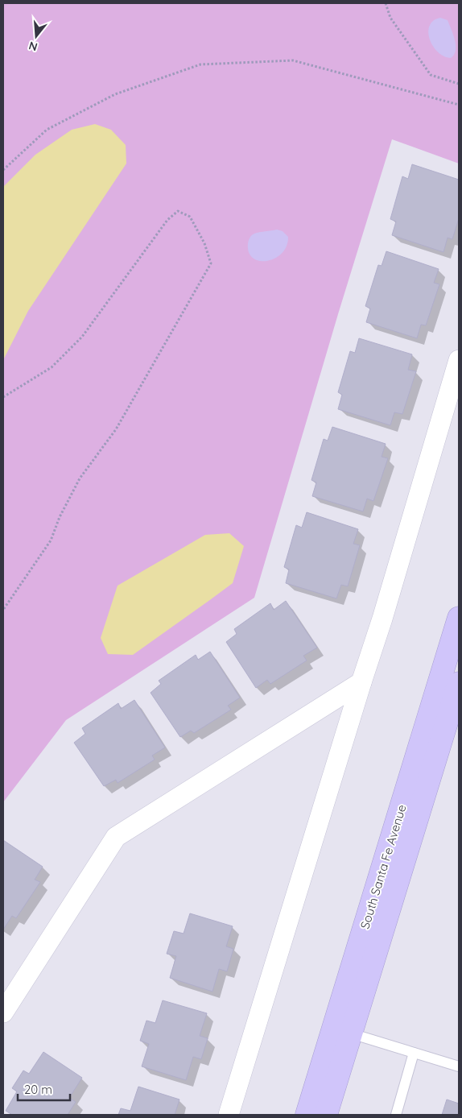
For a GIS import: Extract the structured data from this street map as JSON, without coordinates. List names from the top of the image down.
{
  "streets": {
    "main road": ["South Santa Fe Avenue"]
  },
  "scale_bar": "20 m",
  "north": "bottom"
}
